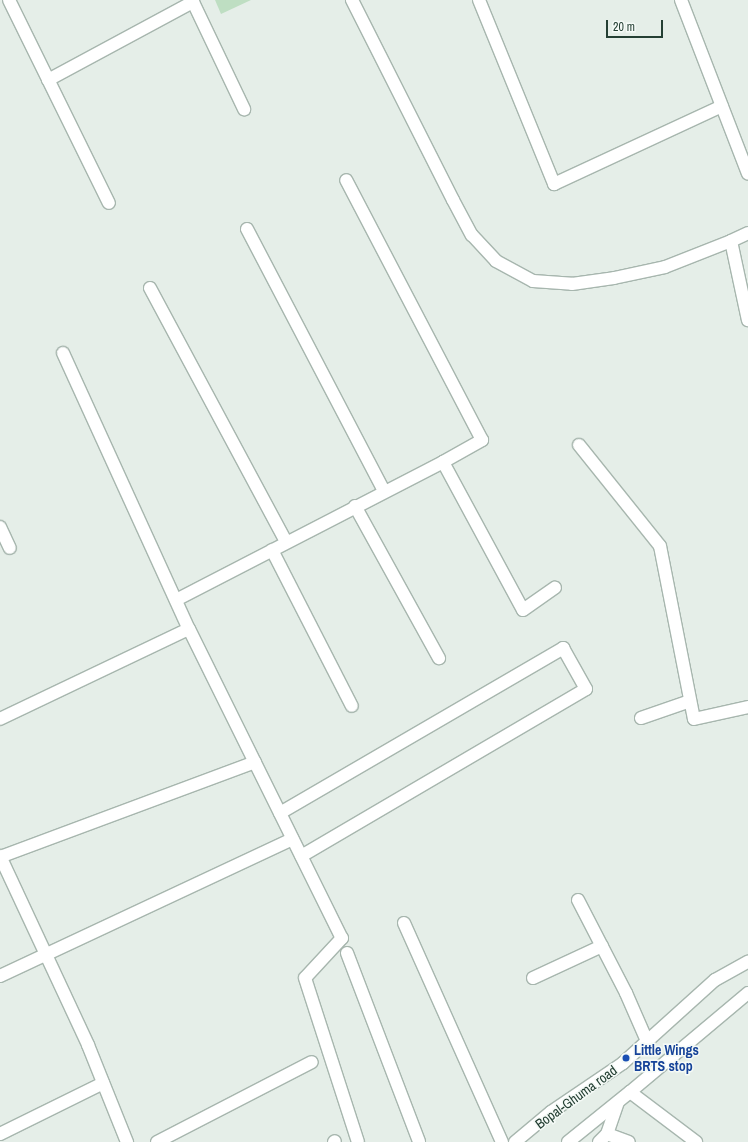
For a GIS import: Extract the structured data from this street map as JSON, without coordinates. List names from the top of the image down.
{
  "streets": {
    "street": ["Bopal-Ghuma road"]
  },
  "places": ["Little Wings BRTS stop"],
  "scale_bar": "20 m"
}
